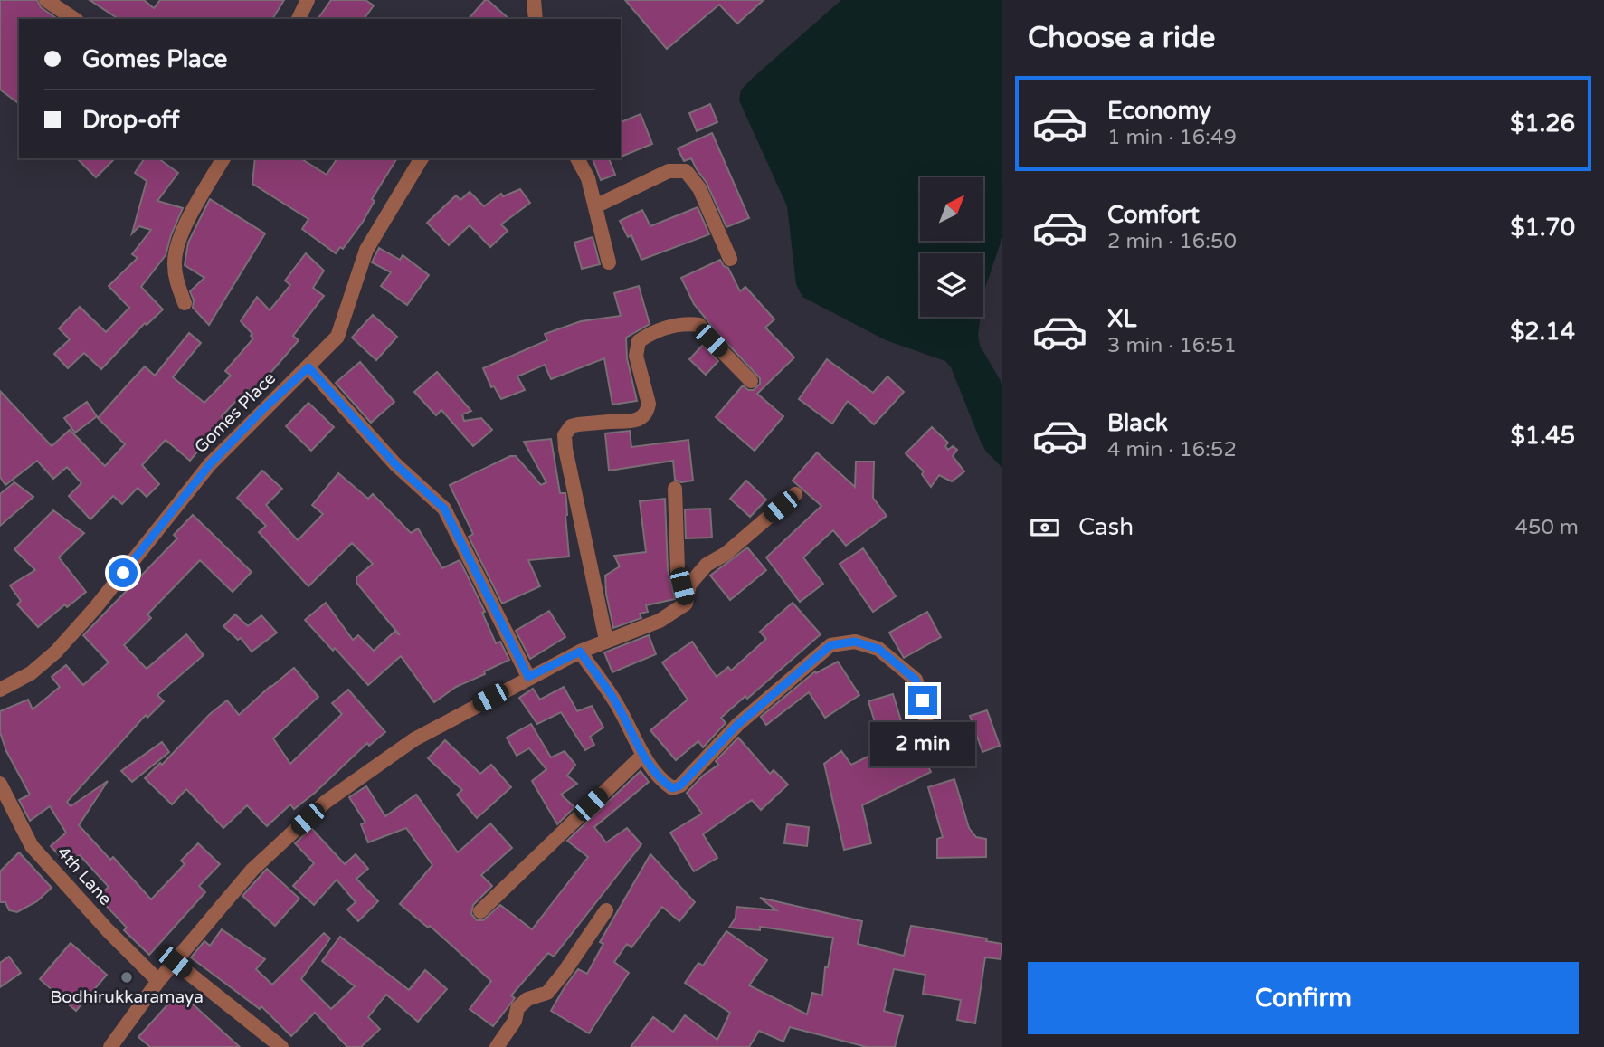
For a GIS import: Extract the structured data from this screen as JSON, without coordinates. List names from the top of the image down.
{
  "streets": {
    "street": ["Gomes Place", "4th Lane"]
  },
  "places": ["Bodhirukkaramaya"],
  "north": "top right",
  "page": {
    "heading": "Choose a ride",
    "banner": ["Gomes Place", "Drop-off"],
    "list": [
      {
        "name": "Economy",
        "note": "1 min · 16:49",
        "value": "$1.26"
      },
      {
        "name": "Comfort",
        "note": "2 min · 16:50",
        "value": "$1.70"
      },
      {
        "name": "XL",
        "note": "3 min · 16:51",
        "value": "$2.14"
      },
      {
        "name": "Black",
        "note": "4 min · 16:52",
        "value": "$1.45"
      }
    ],
    "pay": ["Cash", "450 m"],
    "bubble": "2 min",
    "buttons": "Confirm"
  }
}
